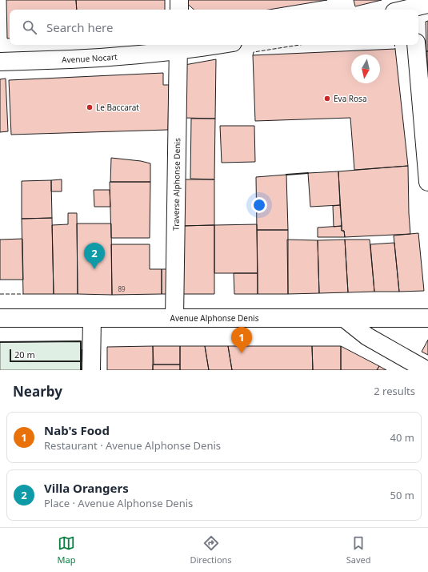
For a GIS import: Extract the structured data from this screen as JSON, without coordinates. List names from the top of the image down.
{
  "streets": {
    "street": ["Avenue Nocart", "Traverse Alphonse Denis", "Avenue Alphonse Denis"]
  },
  "crossings": [
    ["Avenue Nocart", "Traverse Alphonse Denis"],
    ["Traverse Alphonse Denis", "Avenue Alphonse Denis"]
  ],
  "places": ["Eva Rosa", "Le Baccarat"],
  "house_numbers": ["89"],
  "scale_bar": "20 m",
  "north": "bottom",
  "page": {
    "search": "Search here",
    "pins": ["2", "1"],
    "scale": "20 m",
    "heading": ["Nearby", "2 results"],
    "list": [
      {
        "mark": "1",
        "name": "Nab's Food",
        "note": "Restaurant · Avenue Alphonse Denis",
        "value": "40 m"
      },
      {
        "mark": "2",
        "name": "Villa Orangers",
        "note": "Place · Avenue Alphonse Denis",
        "value": "50 m"
      }
    ],
    "nav": ["Map", "Directions", "Saved"]
  }
}
